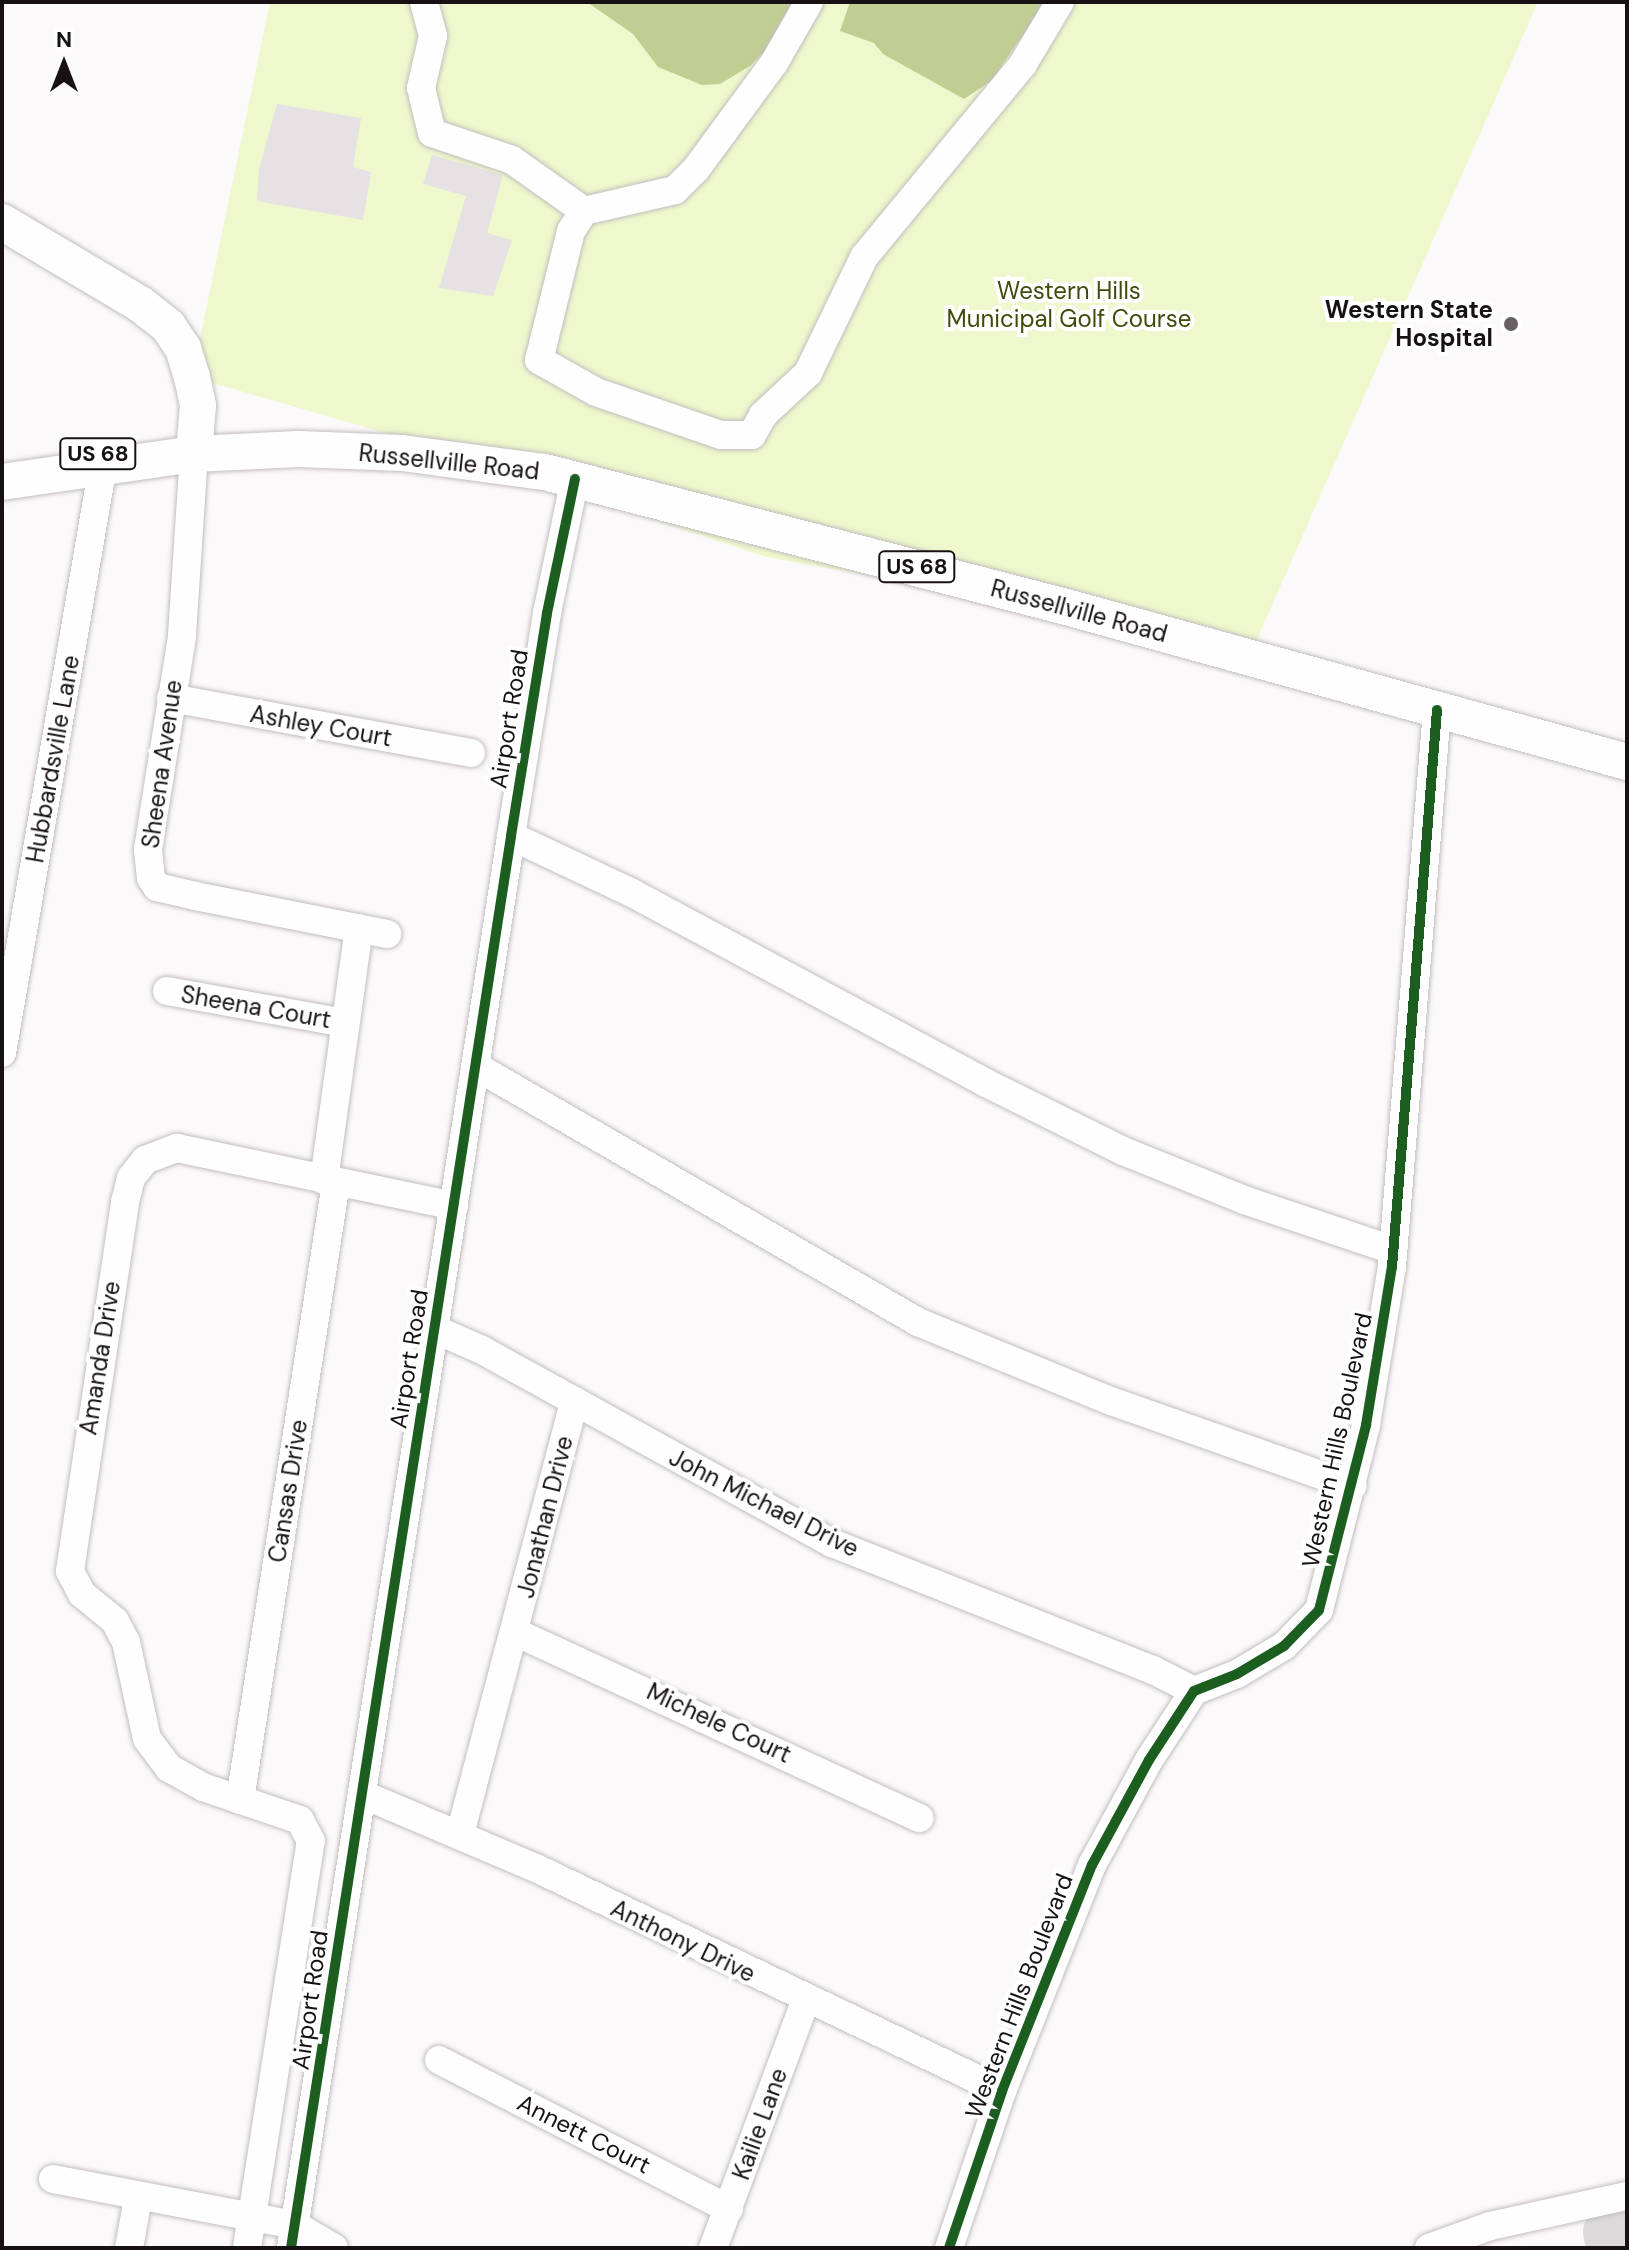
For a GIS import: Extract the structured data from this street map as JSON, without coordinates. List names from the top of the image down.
{
  "streets": {
    "main road": ["US 68", "Russellville Road"],
    "street": [
      "Airport Road",
      "Ashley Court",
      "Hubbardsville Lane",
      "Sheena Avenue",
      "Sheena Court",
      "Amanda Drive",
      "Western Hills Boulevard",
      "Cansas Drive",
      "John Michael Drive",
      "Jonathan Drive",
      "Michele Court",
      "Anthony Drive",
      "Kailie Lane",
      "Annett Court"
    ]
  },
  "crossings": [
    ["US 68", "Russellville Road"],
    ["US 68", "Hubbardsville Lane"],
    ["US 68", "Sheena Avenue"],
    ["Russellville Road", "Airport Road"],
    ["Russellville Road", "Sheena Avenue"],
    ["Russellville Road", "Western Hills Boulevard"],
    ["Airport Road", "Amanda Drive"],
    ["Airport Road", "John Michael Drive"],
    ["Airport Road", "Anthony Drive"],
    ["Ashley Court", "Sheena Avenue"],
    ["Sheena Avenue", "Cansas Drive"],
    ["Sheena Court", "Cansas Drive"],
    ["Amanda Drive", "Cansas Drive"],
    ["Western Hills Boulevard", "John Michael Drive"],
    ["Western Hills Boulevard", "Anthony Drive"],
    ["John Michael Drive", "Jonathan Drive"],
    ["Jonathan Drive", "Michele Court"],
    ["Jonathan Drive", "Anthony Drive"],
    ["Anthony Drive", "Kailie Lane"],
    ["Kailie Lane", "Annett Court"]
  ],
  "parks": ["Western Hills Municipal Golf Course"],
  "places": ["Western State Hospital"],
  "north": "top"
}
